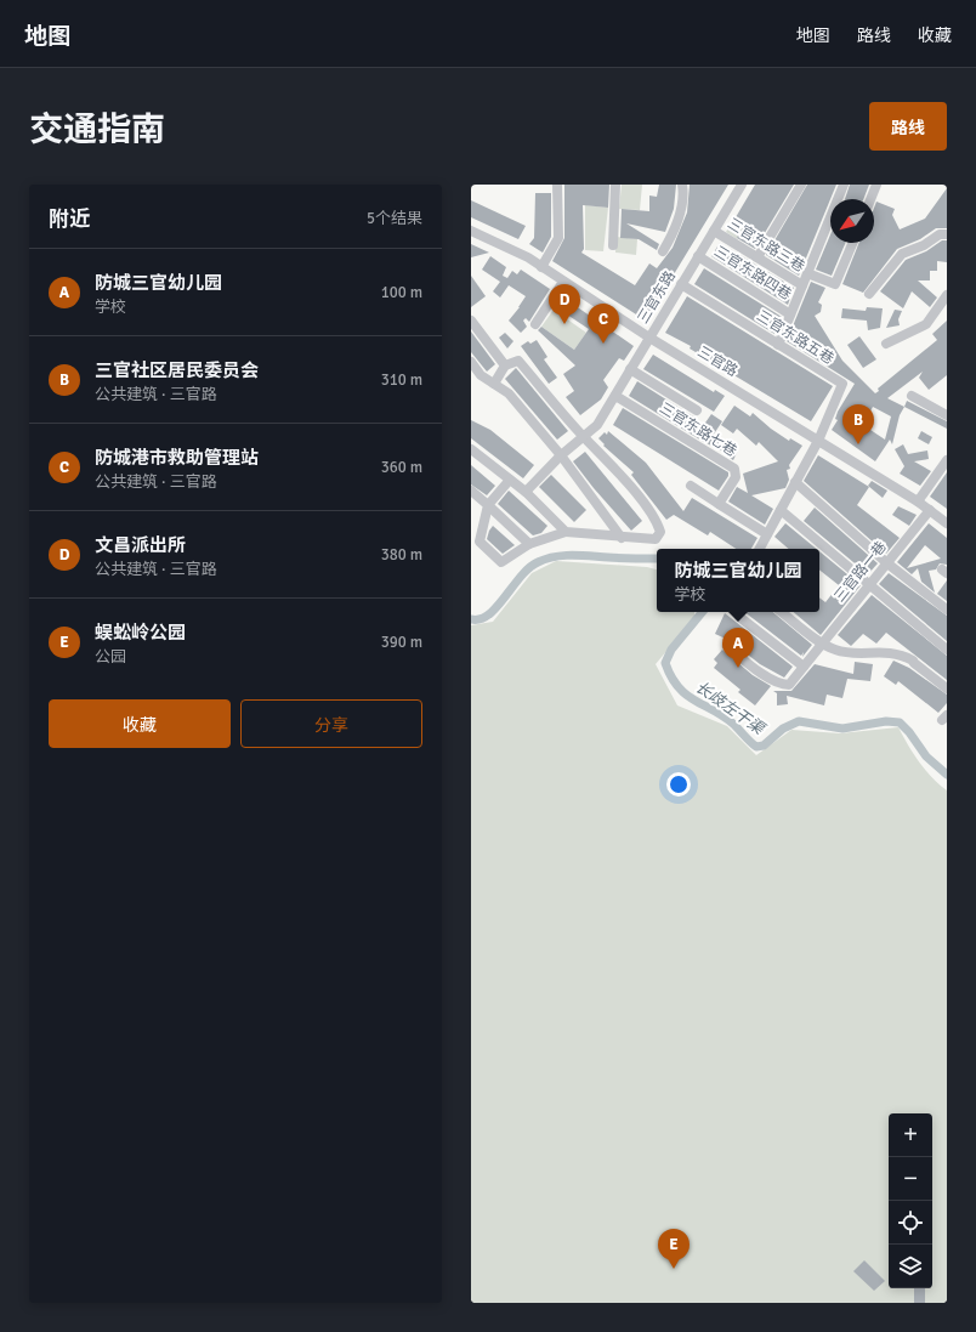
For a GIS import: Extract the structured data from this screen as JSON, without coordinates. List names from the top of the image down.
{
  "streets": {
    "street": [
      "三官东路三巷",
      "三官东路四巷",
      "三官东路",
      "三官东路五巷",
      "三官路",
      "三官东路七巷",
      "三官路一巷"
    ]
  },
  "crossings": [
    ["三官东路三巷", "三官东路"],
    ["三官东路四巷", "三官东路"],
    ["三官东路", "三官东路五巷"],
    ["三官东路", "三官路"],
    ["三官东路", "三官东路七巷"],
    ["三官东路五巷", "三官路"],
    ["三官路", "三官路一巷"]
  ],
  "water": ["长歧左干渠"],
  "north": "bottom left",
  "page": {
    "header": "地图",
    "nav": ["地图", "路线", "收藏"],
    "title": "交通指南",
    "buttons": [
      "路线",
      ["收藏", "分享"]
    ],
    "heading": ["附近", "5个结果"],
    "list": [
      {
        "mark": "A",
        "name": "防城三官幼儿园",
        "note": "学校",
        "value": "100 m"
      },
      {
        "mark": "B",
        "name": "三官社区居民委员会",
        "note": "公共建筑 · 三官路",
        "value": "310 m"
      },
      {
        "mark": "C",
        "name": "防城港市救助管理站",
        "note": "公共建筑 · 三官路",
        "value": "360 m"
      },
      {
        "mark": "D",
        "name": "文昌派出所",
        "note": "公共建筑 · 三官路",
        "value": "380 m"
      },
      {
        "mark": "E",
        "name": "蜈蚣岭公园",
        "note": "公园",
        "value": "390 m"
      }
    ],
    "pins": [
      "D",
      "C",
      "B",
      "A",
      "E"
    ],
    "popup": ["防城三官幼儿园", "学校"],
    "map_buttons": ["+", "−"]
  }
}
